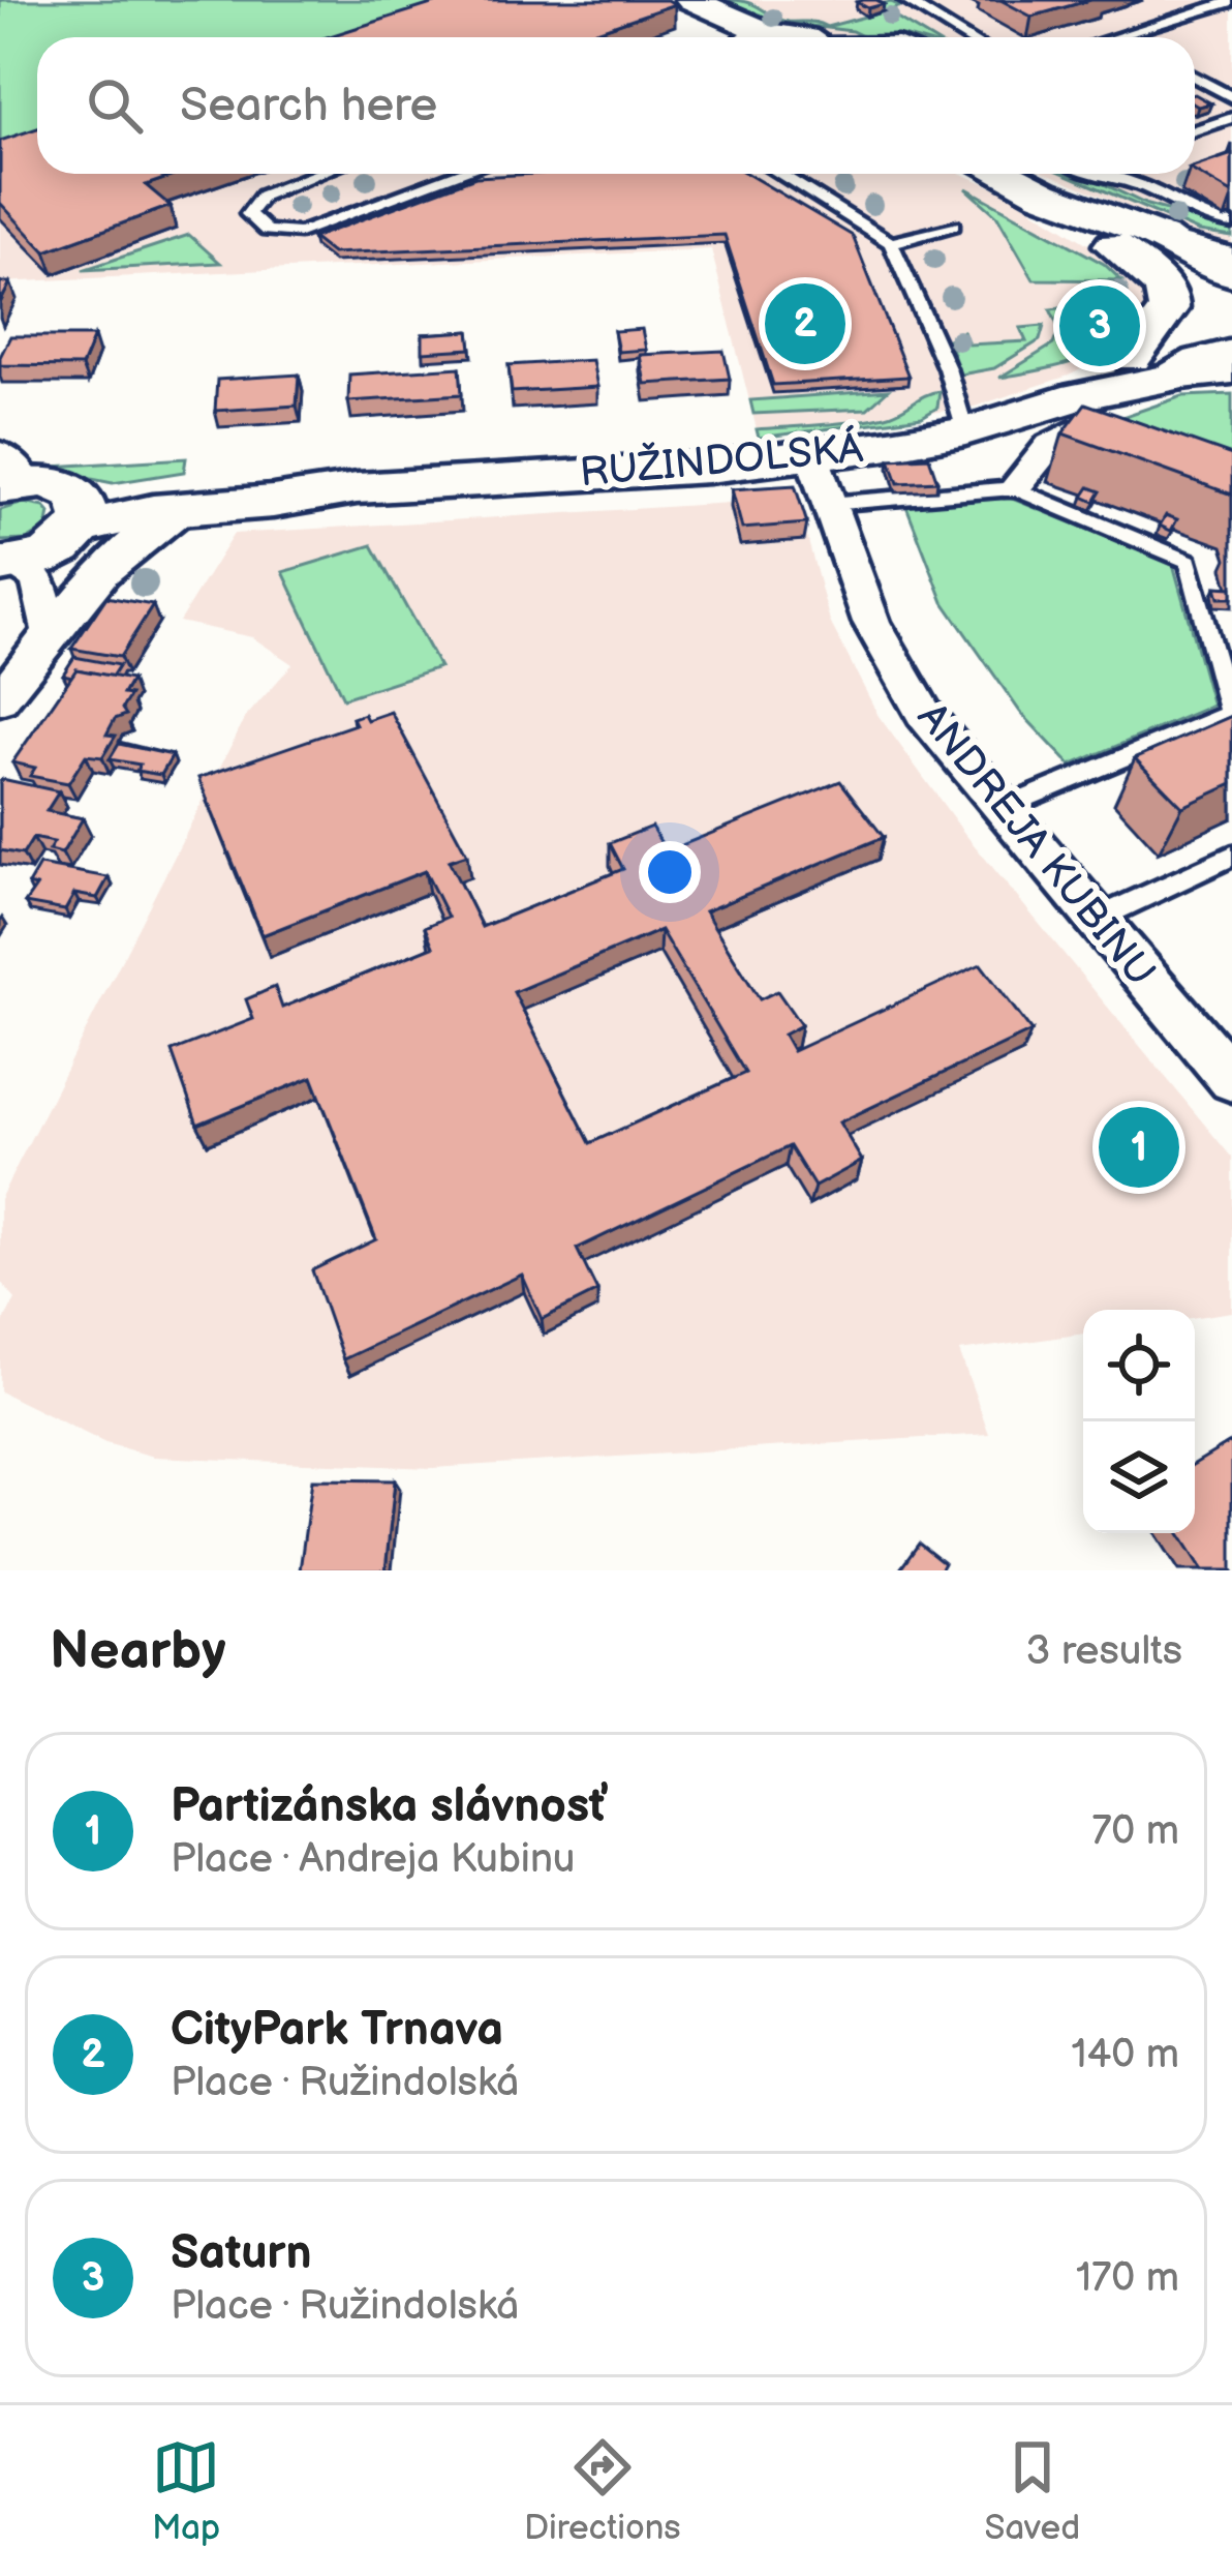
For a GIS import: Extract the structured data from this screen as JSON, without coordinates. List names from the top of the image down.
{
  "streets": {
    "main road": ["RUŽINDOLSKÁ"],
    "street": ["ANDREJA KUBINU"]
  },
  "crossings": [
    ["RUŽINDOLSKÁ", "ANDREJA KUBINU"]
  ],
  "page": {
    "search": "Search here",
    "pins": ["2", "3", "1"],
    "heading": ["Nearby", "3 results"],
    "list": [
      {
        "mark": "1",
        "name": "Partizánska slávnosť",
        "note": "Place · Andreja Kubinu",
        "value": "70 m"
      },
      {
        "mark": "2",
        "name": "CityPark Trnava",
        "note": "Place · Ružindolská",
        "value": "140 m"
      },
      {
        "mark": "3",
        "name": "Saturn",
        "note": "Place · Ružindolská",
        "value": "170 m"
      }
    ],
    "nav": ["Map", "Directions", "Saved"]
  }
}
